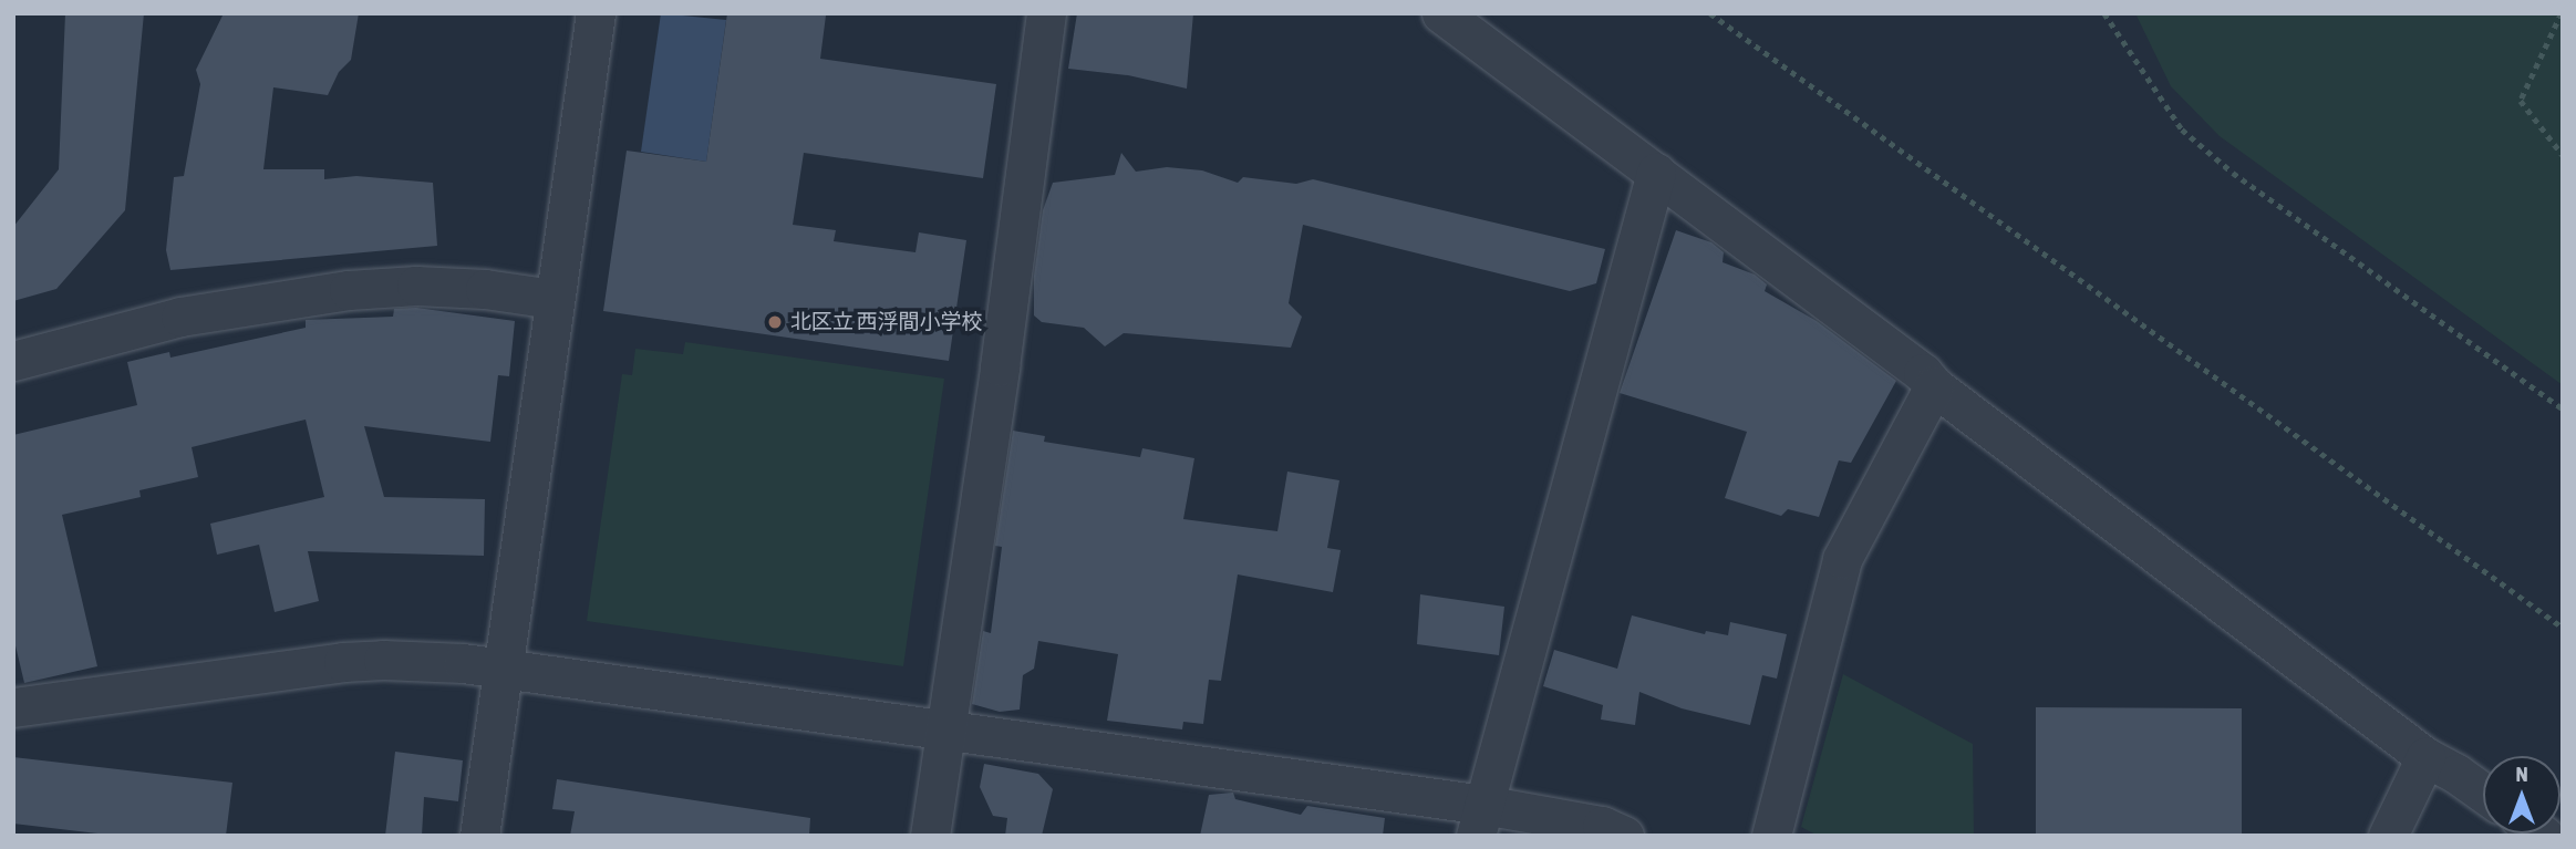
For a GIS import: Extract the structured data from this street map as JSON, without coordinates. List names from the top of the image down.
{
  "places": ["北区立 西浮間小学校"],
  "north": "top"
}
